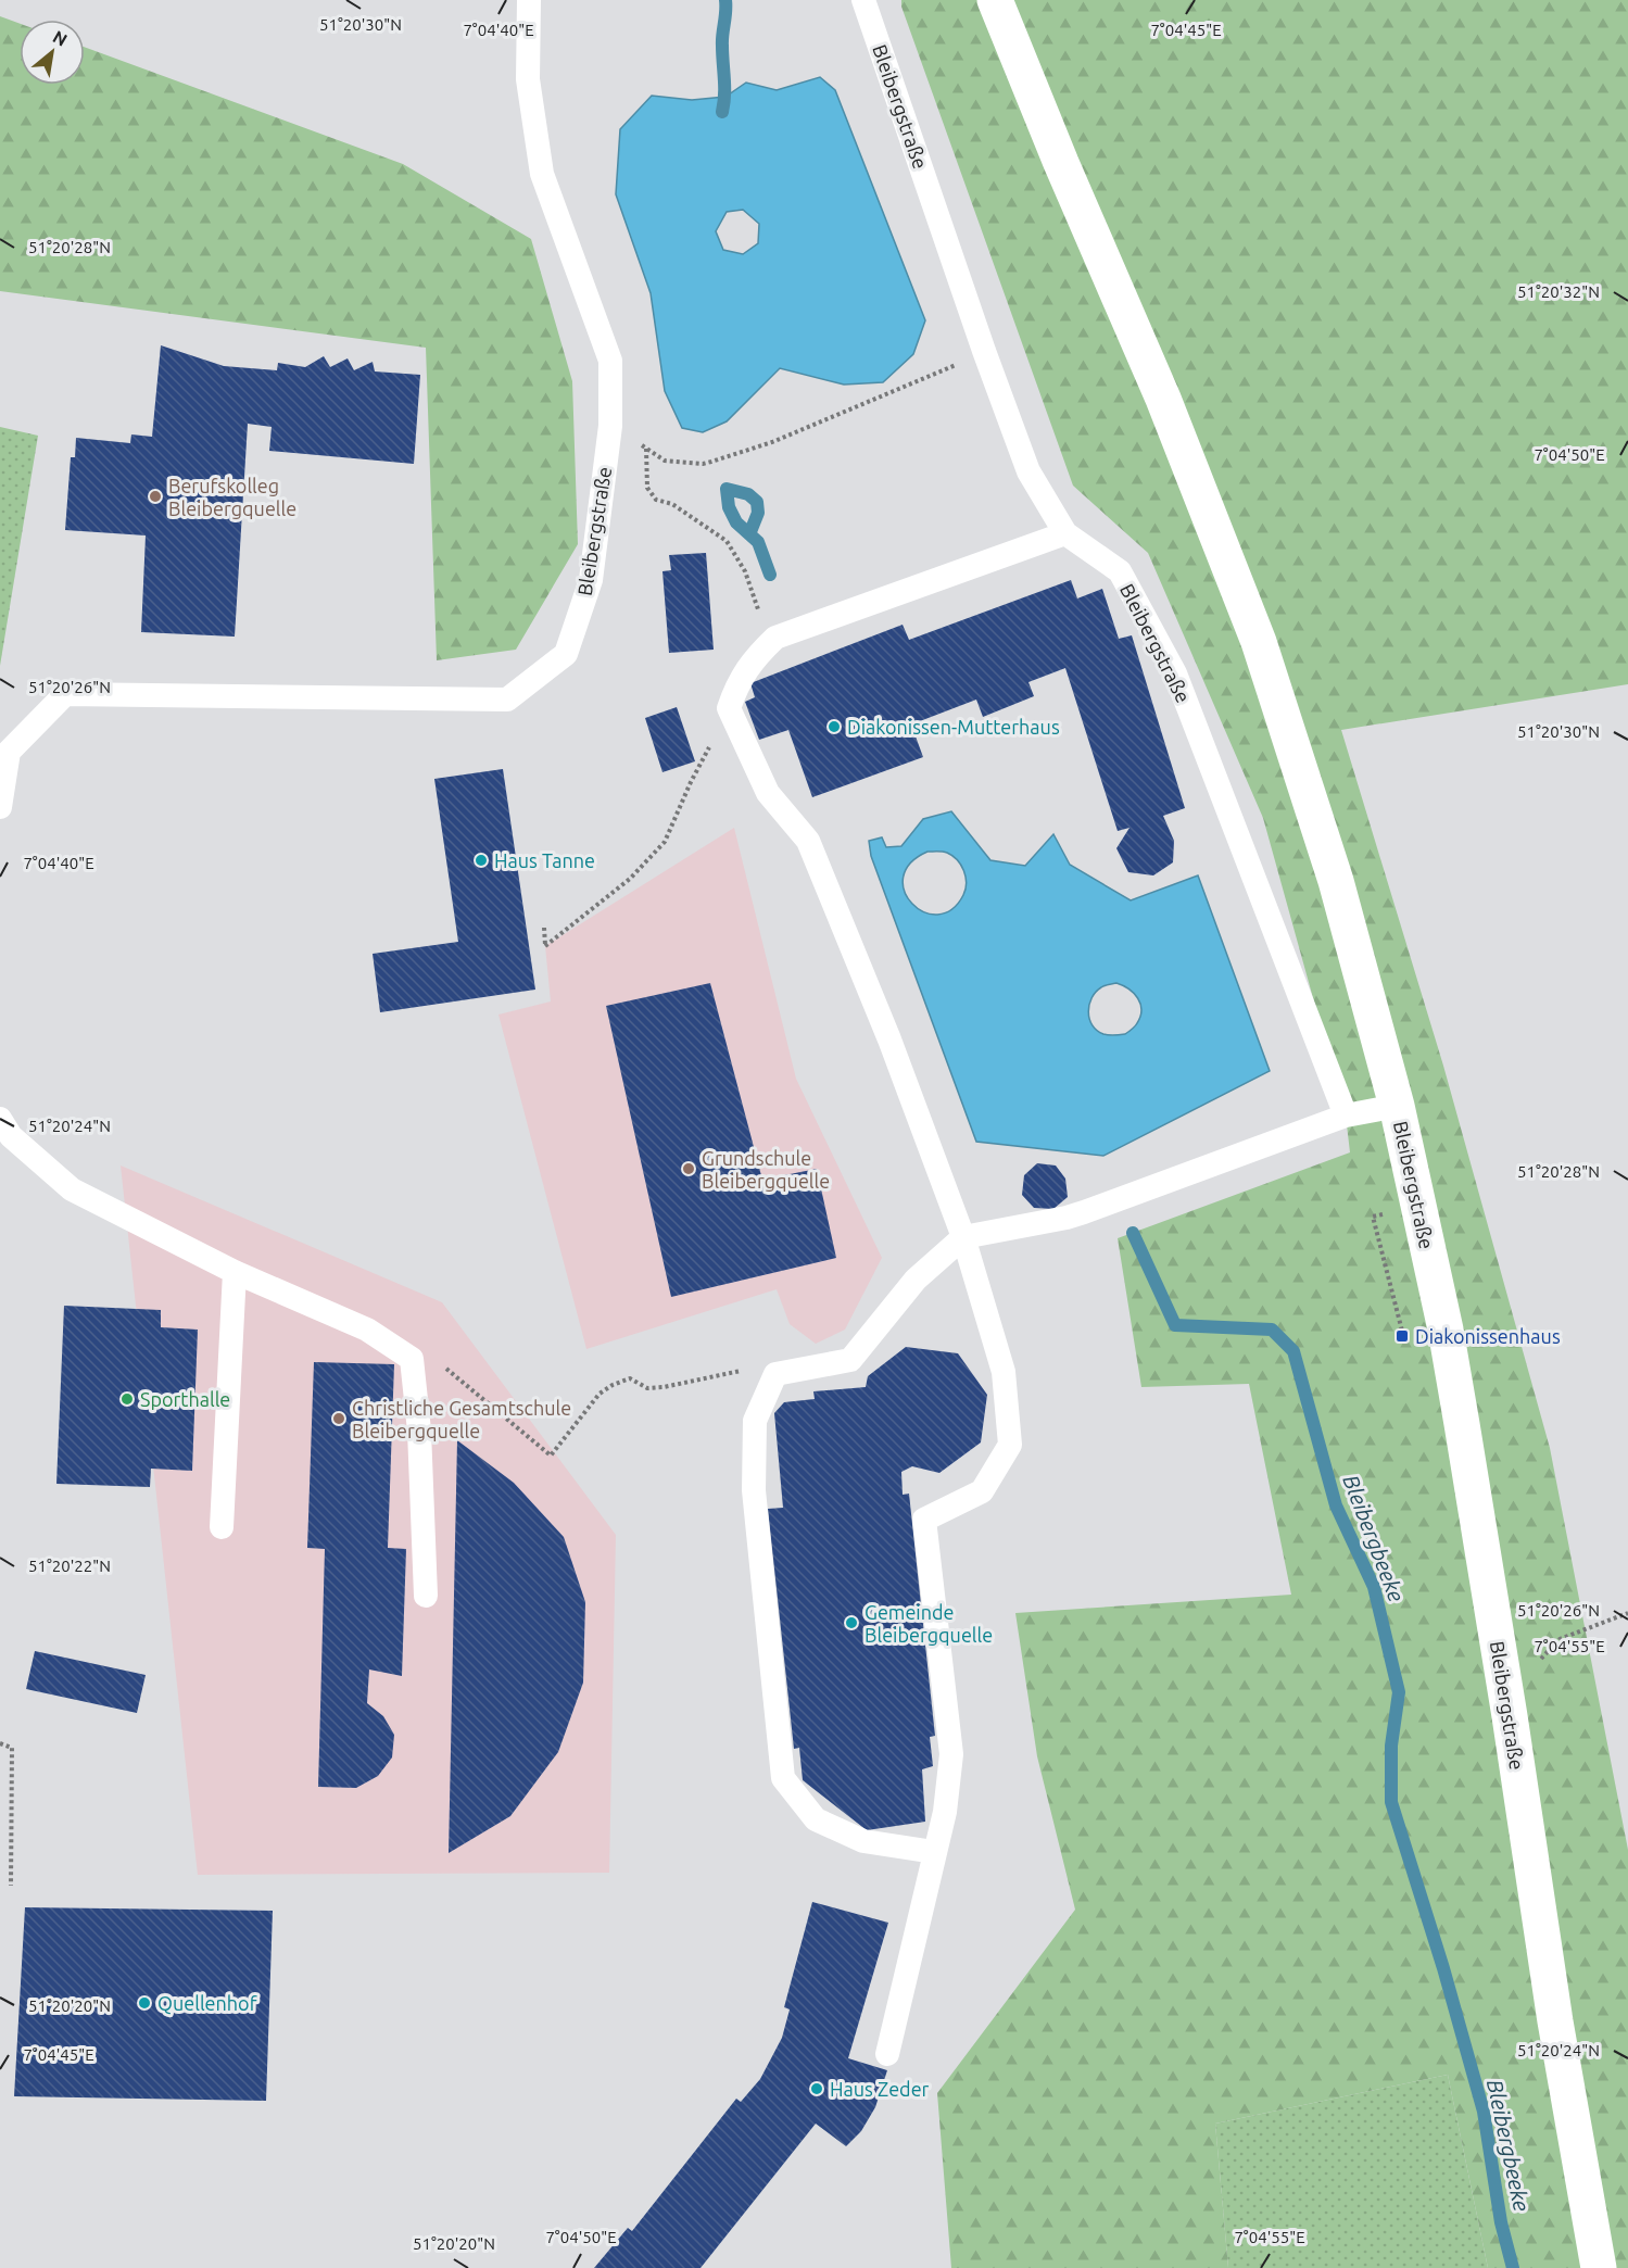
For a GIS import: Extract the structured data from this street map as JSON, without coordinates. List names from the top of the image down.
{
  "streets": {
    "street": ["Bleibergstraße"]
  },
  "water": ["Bleibergbeeke"],
  "places": {
    "other": [
      "Berufskolleg Bleibergquelle",
      "Diakonissen-Mutterhaus",
      "Haus Tanne",
      "Grundschule Bleibergquelle",
      "Sporthalle",
      "Christliche Gesamtschule Bleibergquelle",
      "Gemeinde Bleibergquelle",
      "Quellenhof",
      "Haus Zeder"
    ],
    "transit": ["Diakonissenhaus"]
  },
  "north": "top right",
  "coordinates": [
    "51°20'30\"N",
    "7°04'40\"E",
    "7°04'45\"E",
    "51°20'28\"N",
    "51°20'32\"N",
    "7°04'50\"E",
    "51°20'26\"N",
    "51°20'24\"N",
    "51°20'22\"N",
    "7°04'55\"E",
    "51°20'20\"N"
  ]
}
